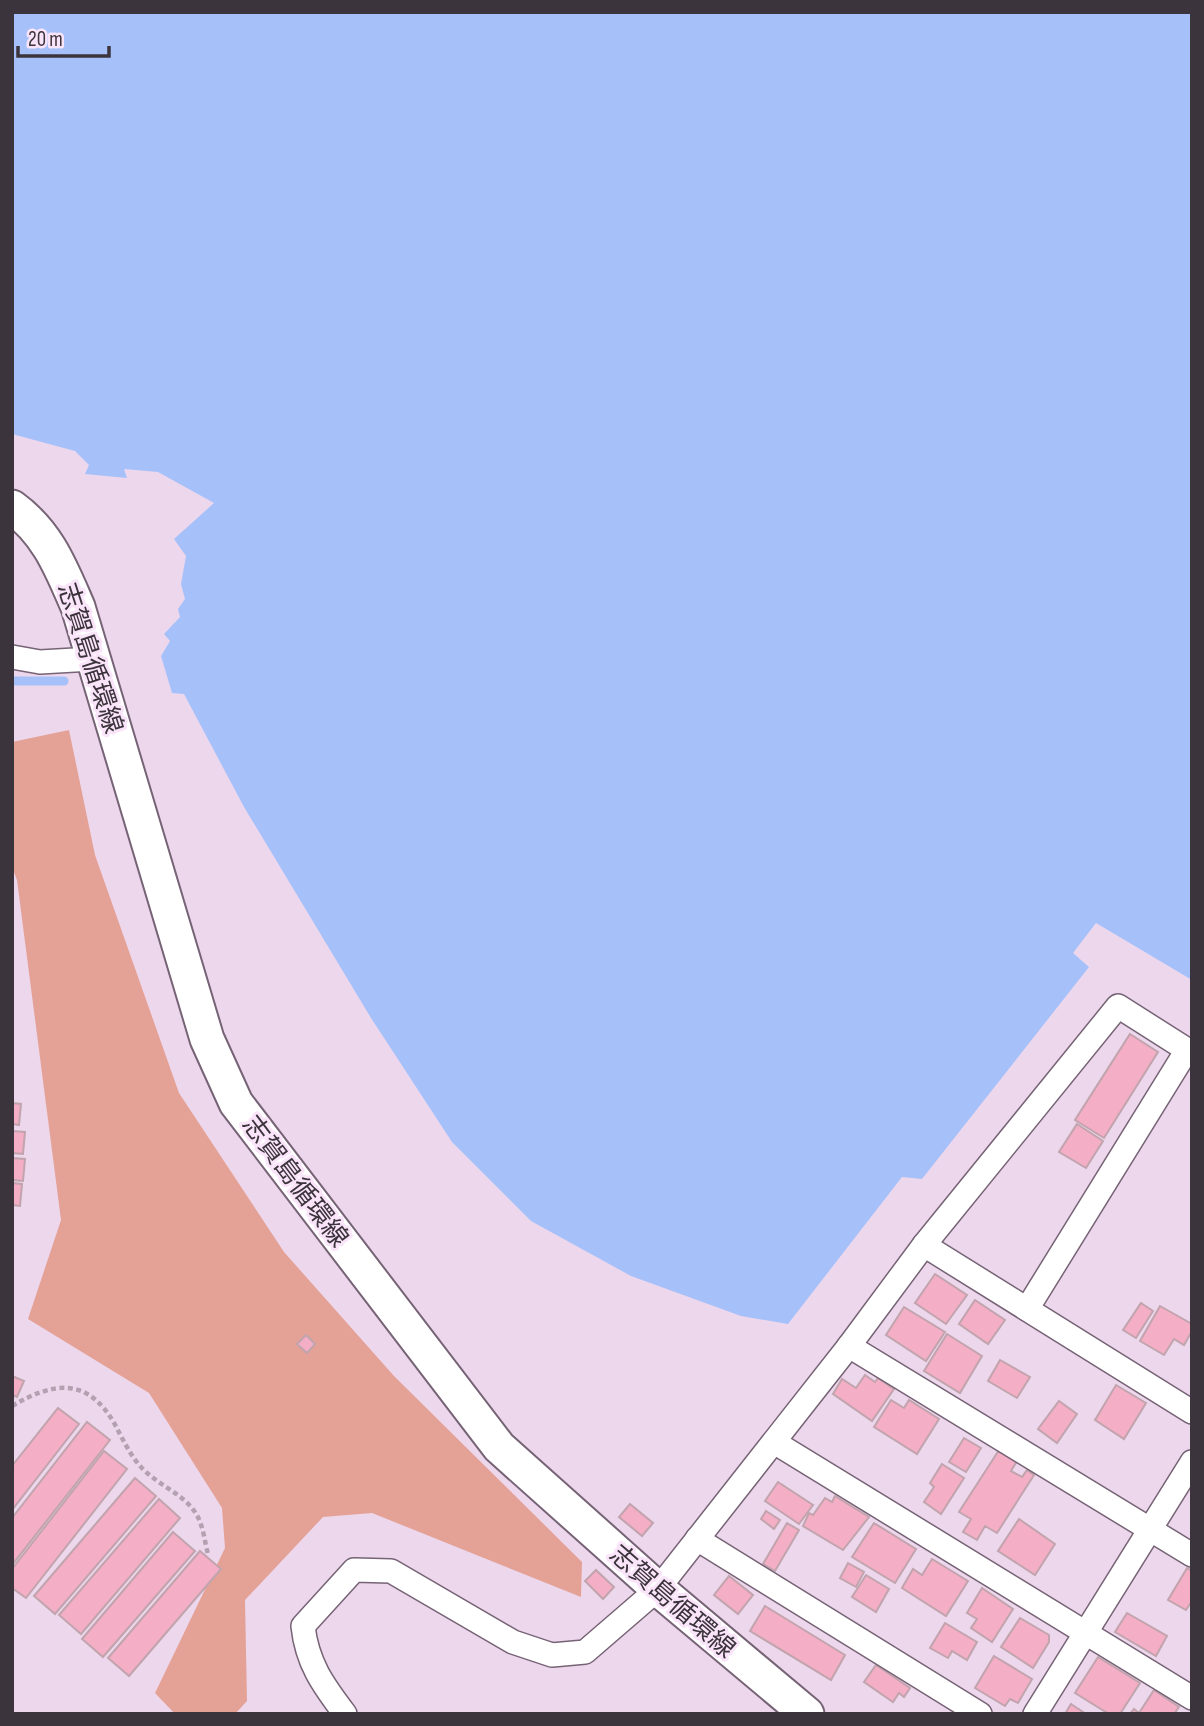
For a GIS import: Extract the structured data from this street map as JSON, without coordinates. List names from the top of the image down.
{
  "streets": {
    "main road": ["志賀島循環線"]
  },
  "scale_bar": "20 m"
}
